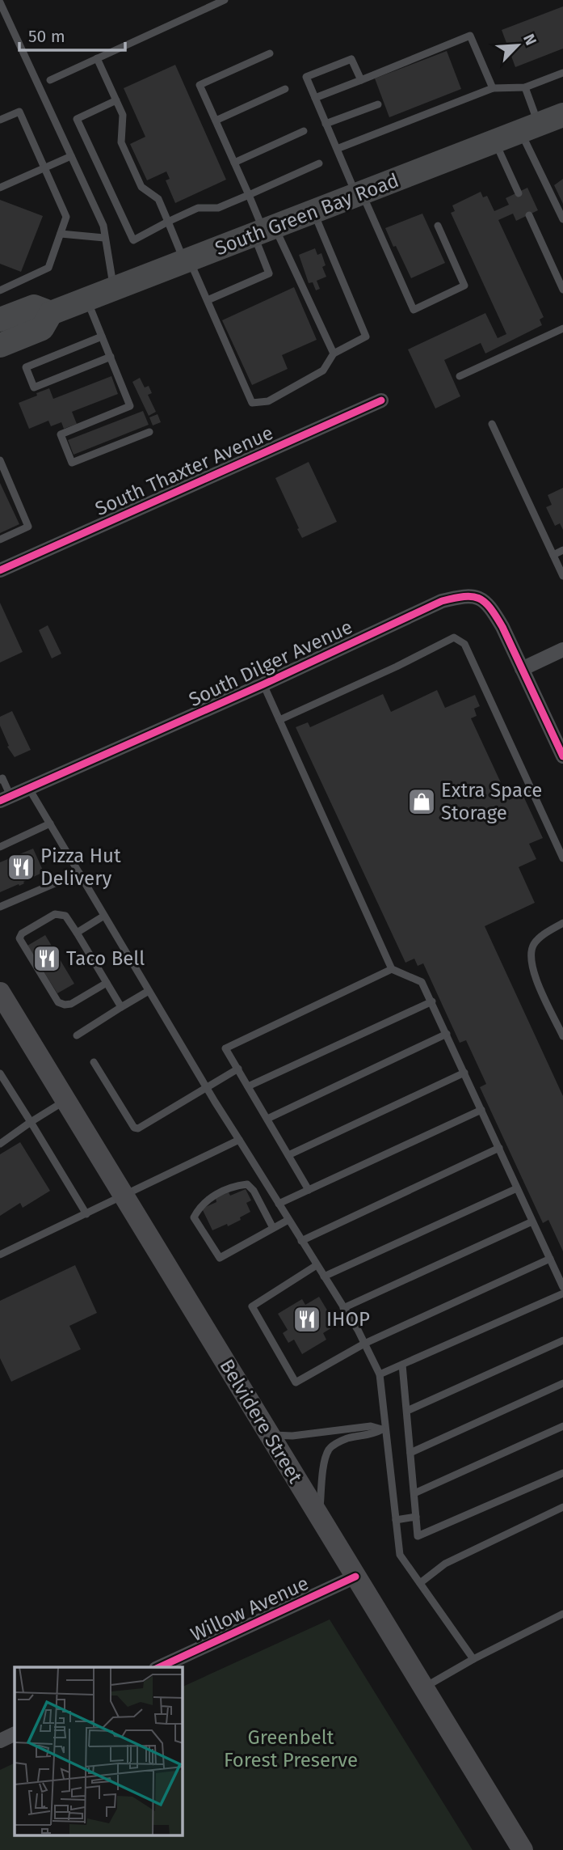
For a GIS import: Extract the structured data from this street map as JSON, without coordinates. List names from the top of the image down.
{
  "streets": {
    "main road": ["South Green Bay Road", "Belvidere Street"],
    "street": ["South Thaxter Avenue", "South Dilger Avenue", "Willow Avenue"]
  },
  "crossings": [
    ["Belvidere Street", "Willow Avenue"]
  ],
  "parks": ["Greenbelt Forest Preserve"],
  "places": {
    "shop": ["Extra Space Storage"],
    "restaurant": ["Pizza Hut Delivery", "Taco Bell", "IHOP"]
  },
  "scale_bar": "50 m",
  "north": "top right"
}
